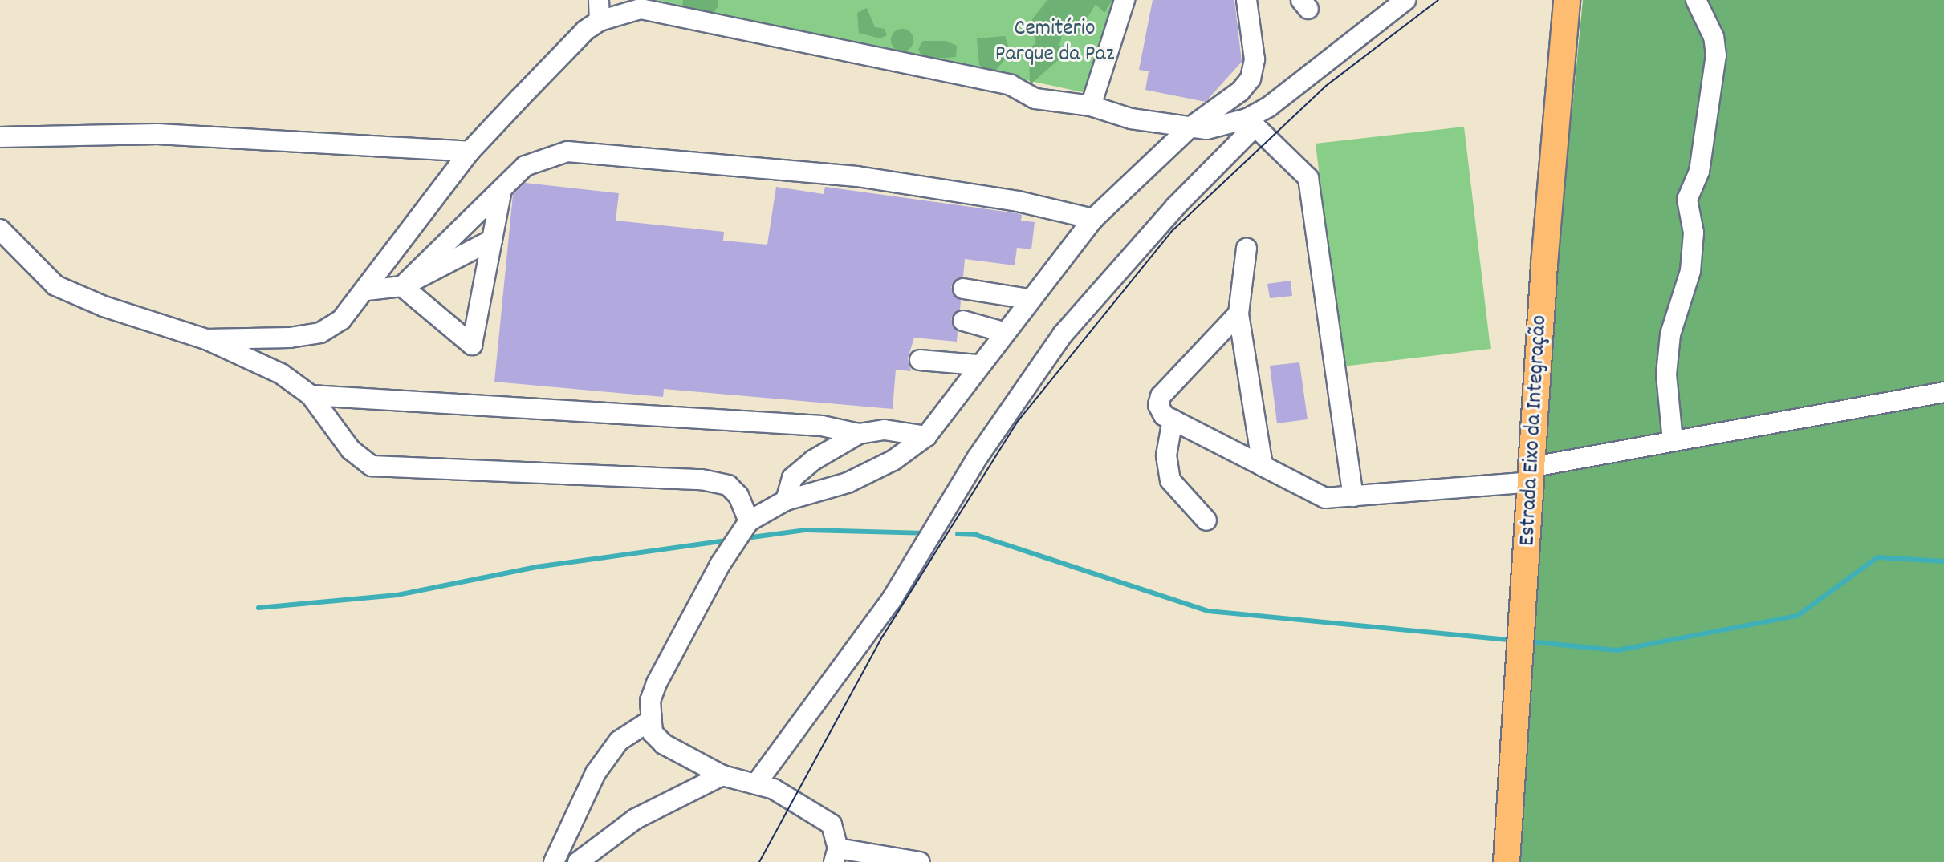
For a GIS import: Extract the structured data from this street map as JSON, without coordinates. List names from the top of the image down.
{
  "streets": {
    "main road": ["Estrada Eixo da Integração"]
  },
  "parks": ["Cemitério Parque da Paz"]
}
